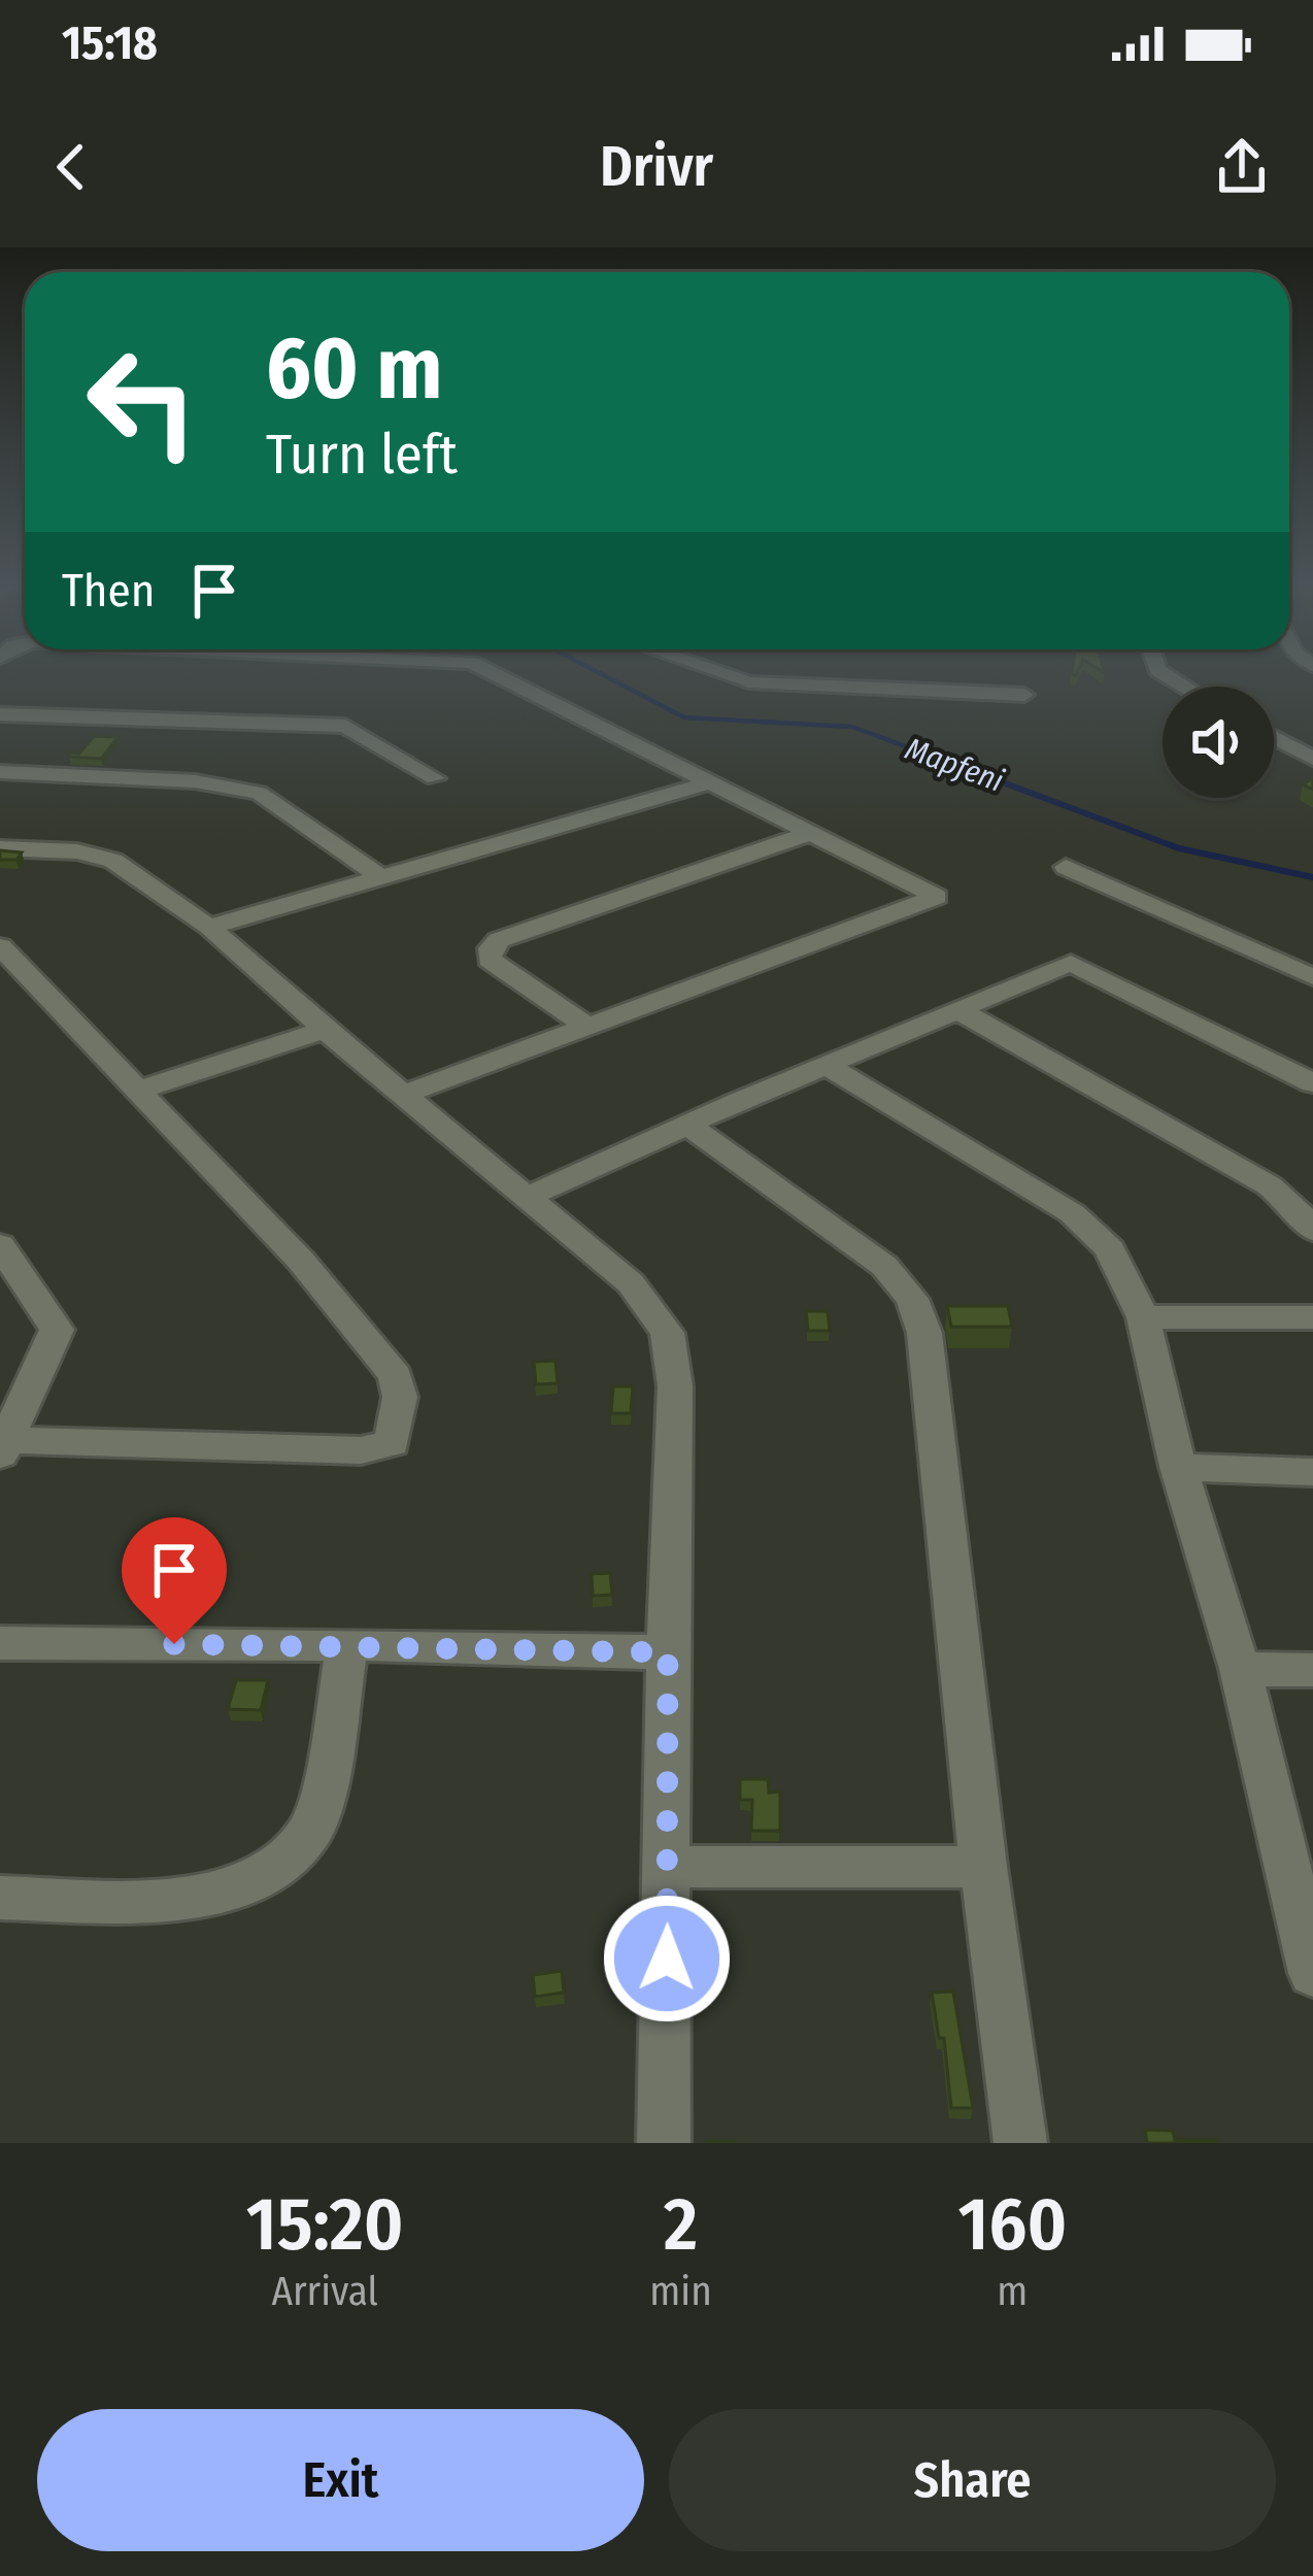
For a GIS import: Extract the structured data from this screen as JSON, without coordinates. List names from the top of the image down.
{
  "water": ["Mapfeni"],
  "page": {
    "status": "15:18",
    "header": "Drivr",
    "turn": ["60 m", "Turn left"],
    "then": "Then",
    "eta": [
      "15:20",
      "Arrival",
      "2",
      "min",
      "160",
      "m"
    ],
    "buttons": ["Exit", "Share"]
  }
}
